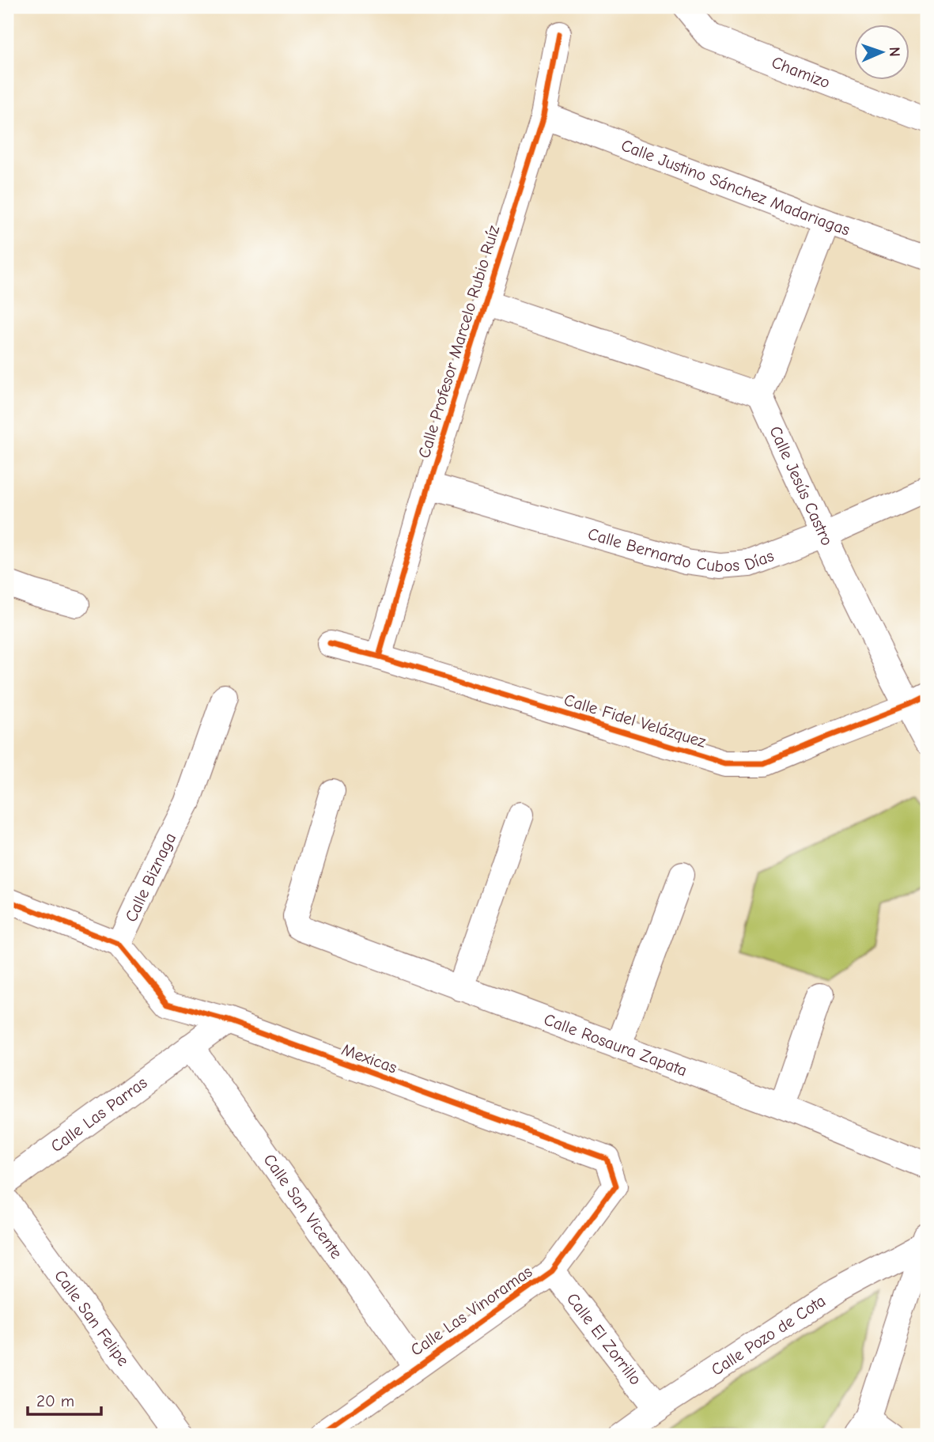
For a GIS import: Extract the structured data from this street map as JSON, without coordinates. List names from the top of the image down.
{
  "streets": {
    "street": [
      "Chamizo",
      "Calle Justino Sánchez Madariagas",
      "Calle Profesor Marcelo Rubio Ruíz",
      "Calle Jesús Castro",
      "Calle Bernardo Cubos Días",
      "Calle Fidel Velázquez",
      "Calle Biznaga",
      "Calle Rosaura Zapata",
      "Mexicas",
      "Calle Las Parras",
      "Calle San Vicente",
      "Calle Las Vinoramas",
      "Calle San Felipe",
      "Calle Pozo de Cota",
      "Calle El Zorrillo"
    ]
  },
  "crossings": [
    ["Calle Justino Sánchez Madariagas", "Calle Profesor Marcelo Rubio Ruíz"],
    ["Calle Profesor Marcelo Rubio Ruíz", "Calle Bernardo Cubos Días"],
    ["Calle Profesor Marcelo Rubio Ruíz", "Calle Fidel Velázquez"],
    ["Calle Jesús Castro", "Calle Bernardo Cubos Días"],
    ["Calle Jesús Castro", "Calle Fidel Velázquez"],
    ["Calle Biznaga", "Mexicas"],
    ["Mexicas", "Calle Las Parras"],
    ["Mexicas", "Calle Las Vinoramas"],
    ["Calle Las Parras", "Calle San Vicente"],
    ["Calle San Vicente", "Calle Las Vinoramas"],
    ["Calle Las Vinoramas", "Calle El Zorrillo"],
    ["Calle Pozo de Cota", "Calle El Zorrillo"]
  ],
  "scale_bar": "20 m",
  "north": "right"
}
